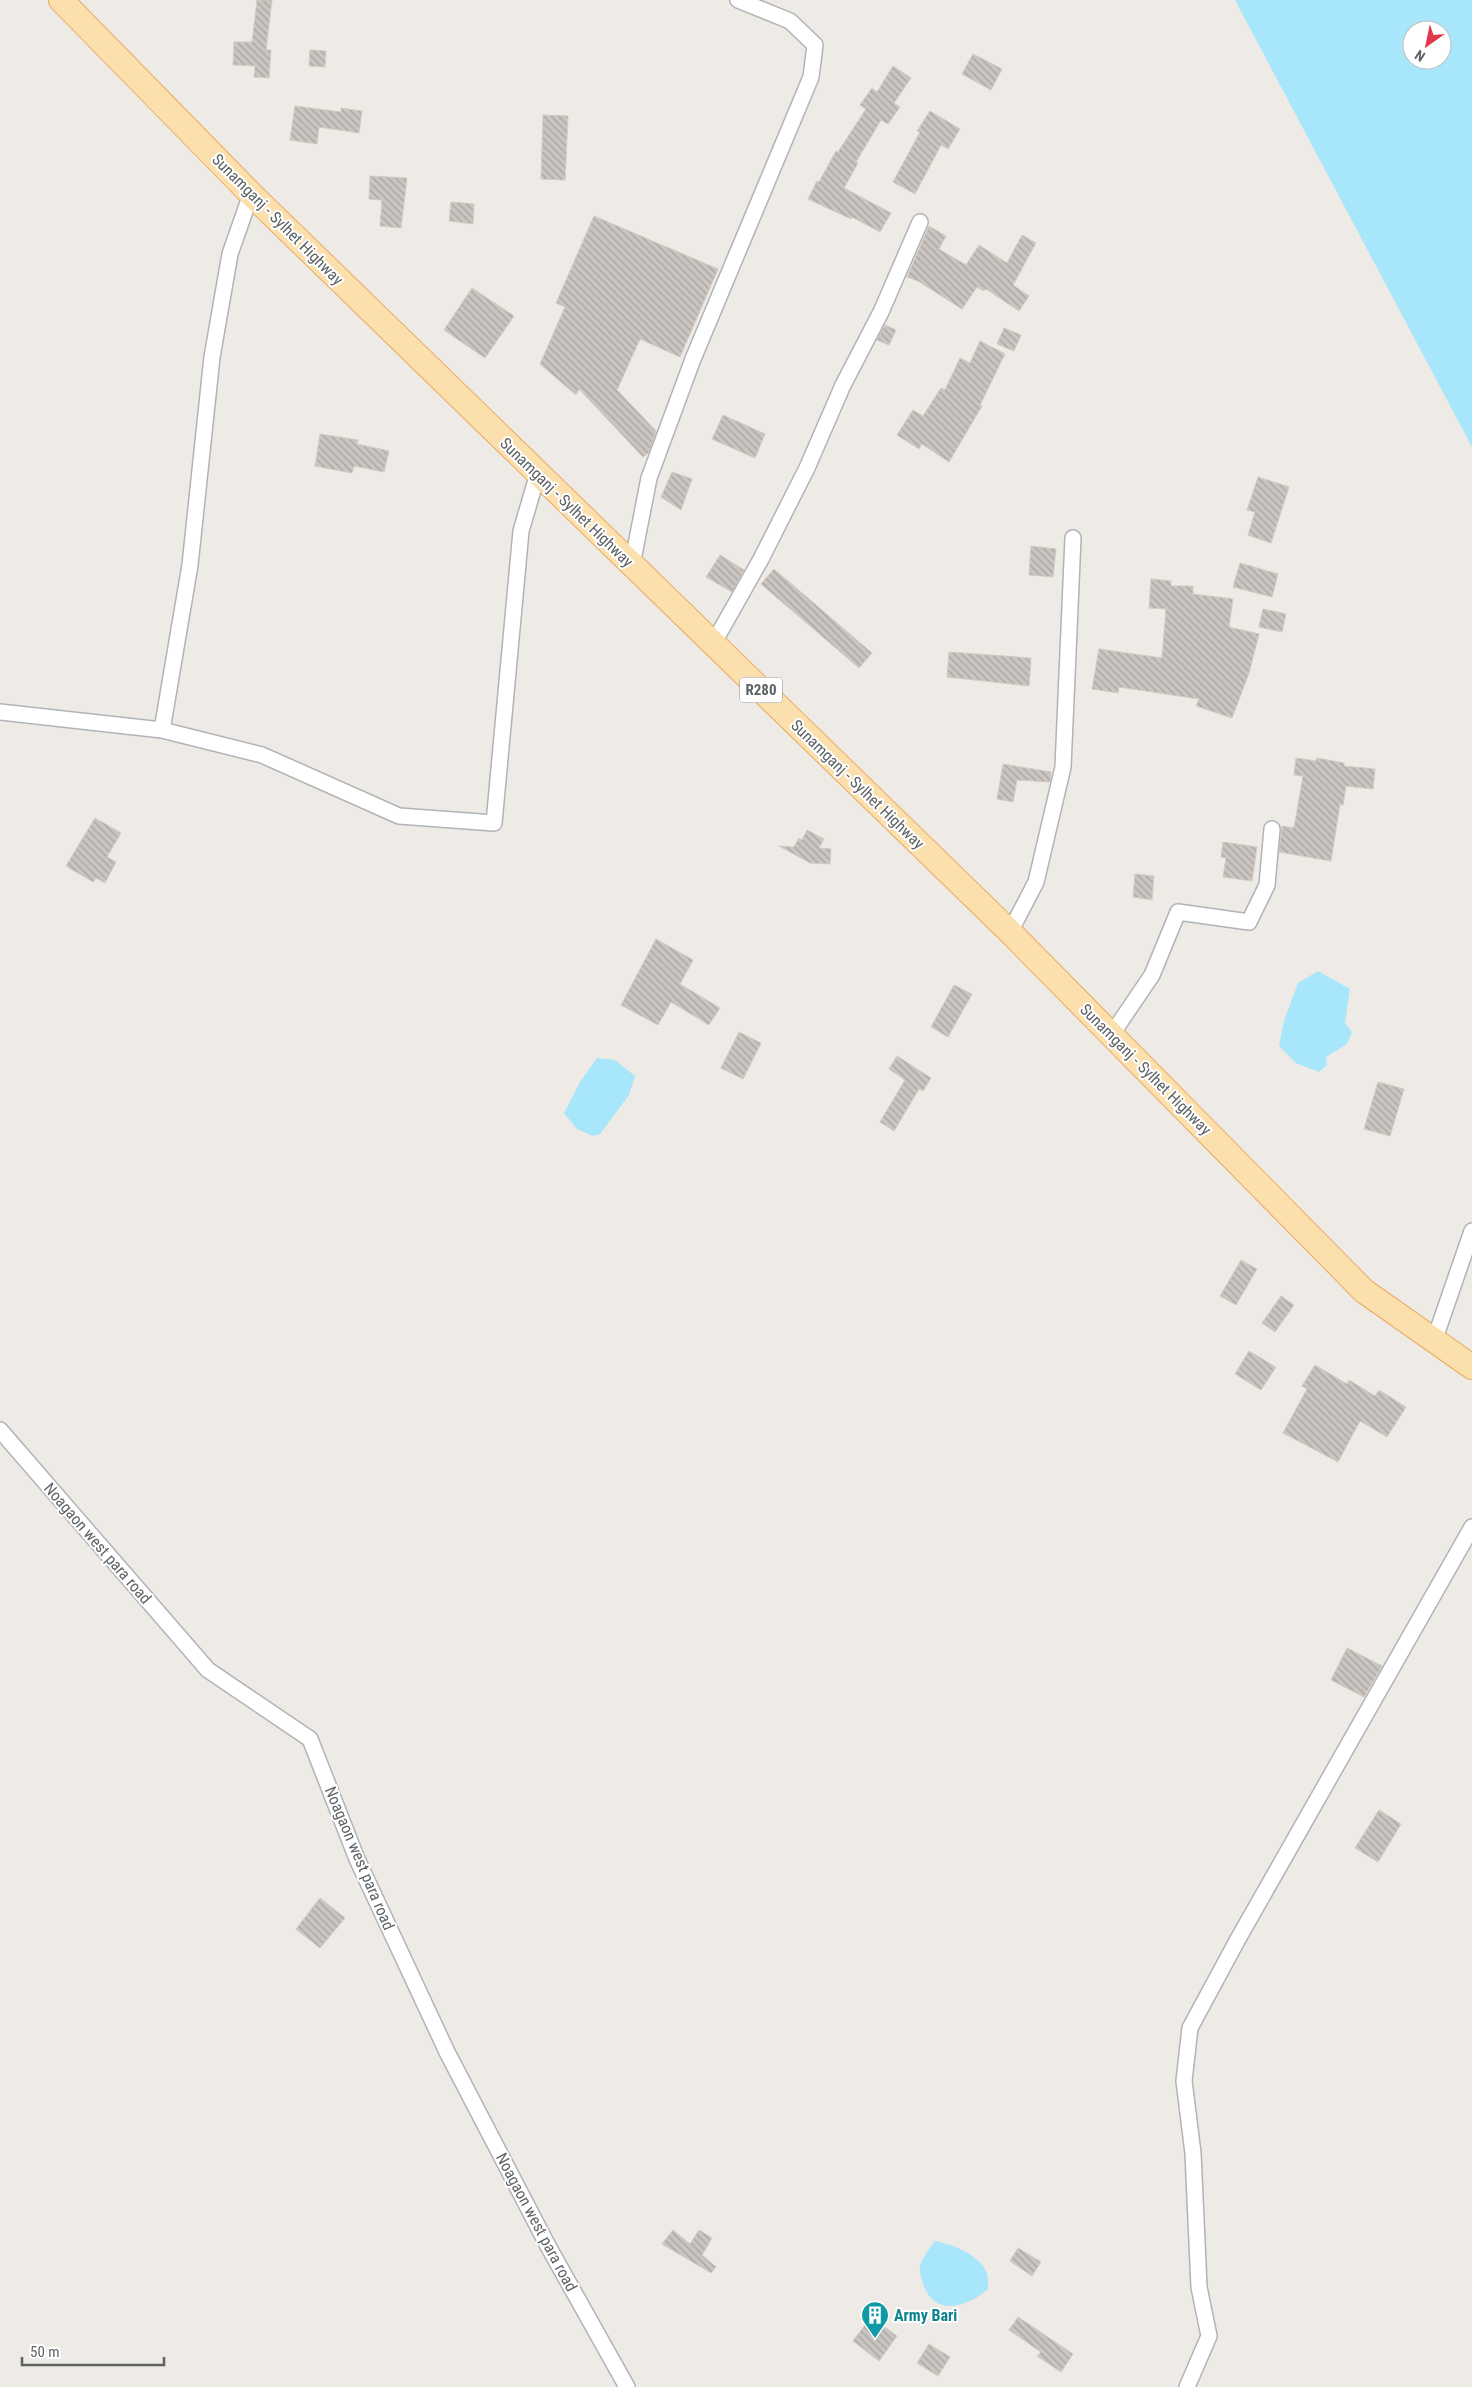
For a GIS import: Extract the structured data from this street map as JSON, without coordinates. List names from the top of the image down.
{
  "streets": {
    "main road": ["Sunamganj - Sylhet Highway", "R280"],
    "street": ["Noagaon west para road"]
  },
  "places": {
    "building": ["Army Bari"]
  },
  "scale_bar": "50 m",
  "north": "bottom left"
}
